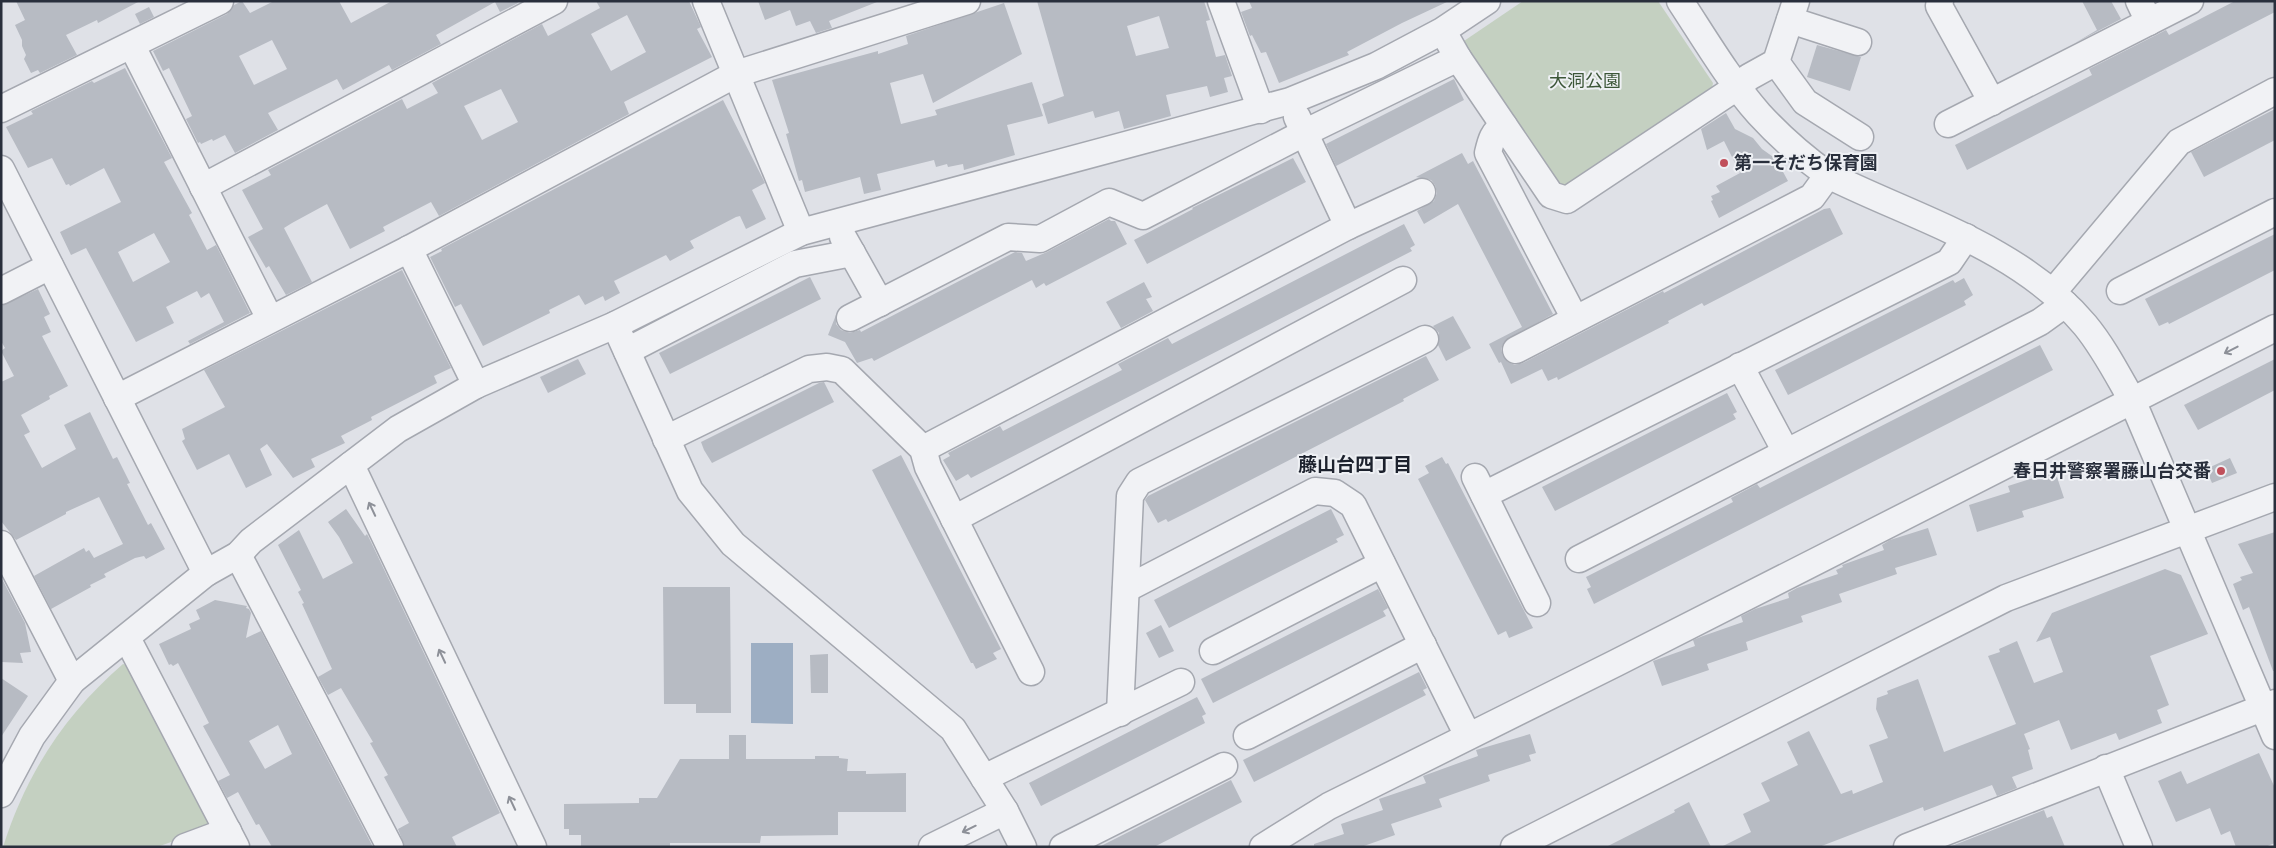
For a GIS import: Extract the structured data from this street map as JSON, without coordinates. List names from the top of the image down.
{
  "districts": ["藤山台四丁目"],
  "parks": ["大洞公園"],
  "places": ["第一そだち保育園", "春日井警察署藤山台交番"]
}
